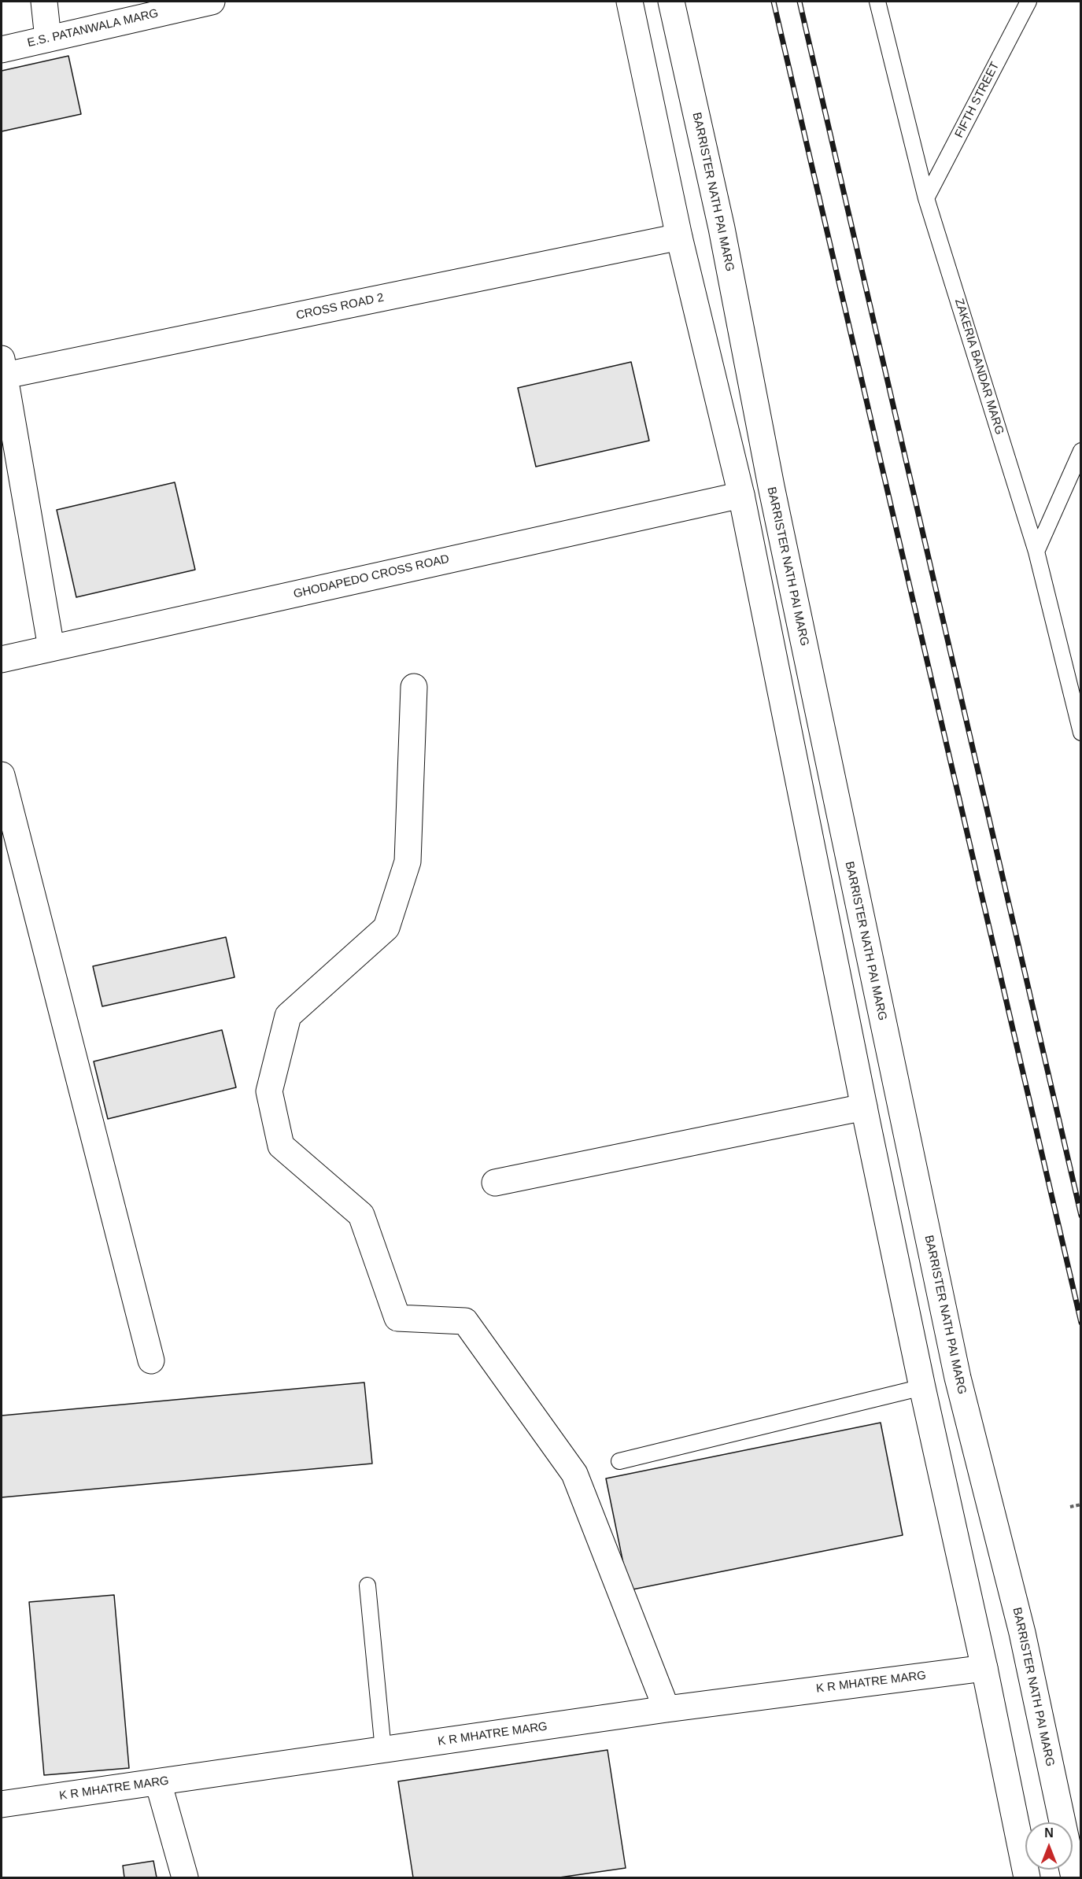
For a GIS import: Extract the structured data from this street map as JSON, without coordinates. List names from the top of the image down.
{
  "streets": {
    "street": [
      "E.S. PATANWALA MARG",
      "BARRISTER NATH PAI MARG",
      "CROSS ROAD 2",
      "GHODAPEDO CROSS ROAD",
      "K R MHATRE MARG"
    ],
    "lane": ["FIFTH STREET", "ZAKERIA BANDAR MARG"]
  },
  "crossings": [
    ["FIFTH STREET", "ZAKERIA BANDAR MARG"]
  ],
  "north": "top"
}
